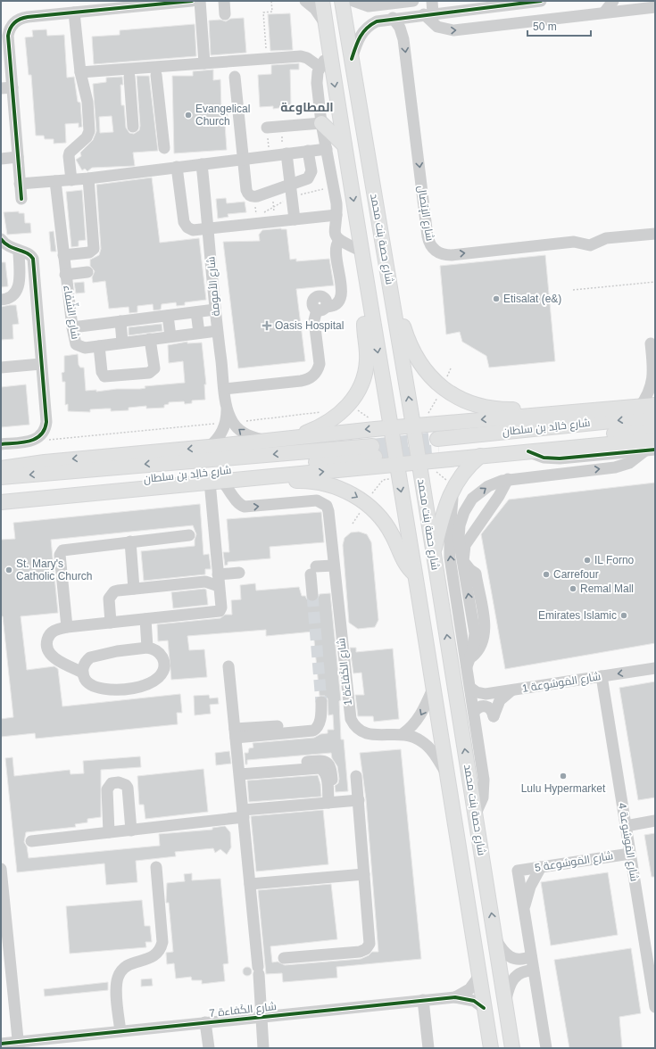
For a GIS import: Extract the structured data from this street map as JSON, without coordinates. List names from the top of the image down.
{
  "streets": {
    "main road": ["شارع حصة بنت محمد", "شارع خالِد بن سلطان"],
    "street": [
      "شارع الإتصال",
      "شارع الأمومة",
      "شارع الشِّفَاء",
      "شارع الكَفاءة 1",
      "شارع المَوسُوعة 1",
      "شارع المَوسُوعة 4",
      "شارع المَوسُوعة 5",
      "شارع الكَفاءة 7"
    ]
  },
  "crossings": [
    ["شارع حصة بنت محمد", "شارع الكَفاءة 1"],
    ["شارع حصة بنت محمد", "شارع الكَفاءة 7"],
    ["شارع الأمومة", "شارع الشِّفَاء"],
    ["شارع المَوسُوعة 1", "شارع المَوسُوعة 4"],
    ["شارع المَوسُوعة 4", "شارع المَوسُوعة 5"]
  ],
  "districts": ["المطاوعة"],
  "places": {
    "other": [
      "Evangelical Church",
      "Etisalat (e&)",
      "IL Forno",
      "St. Mary's Catholic Church",
      "Carrefour",
      "Remal Mall",
      "Emirates Islamic",
      "Lulu Hypermarket"
    ],
    "health": ["Oasis Hospital"]
  },
  "scale_bar": "50 m"
}
